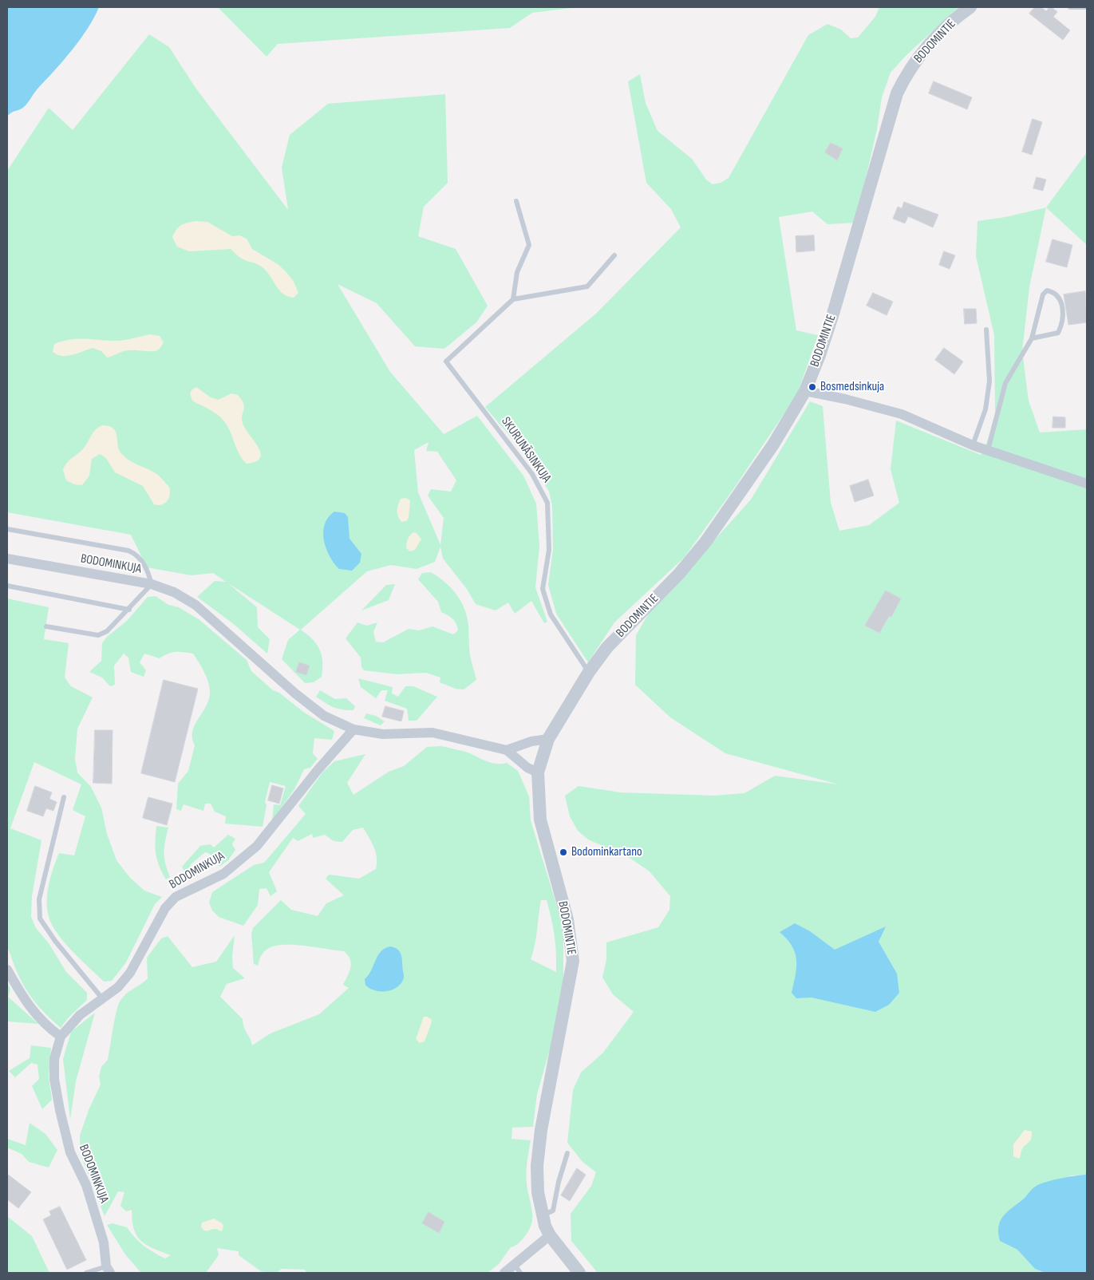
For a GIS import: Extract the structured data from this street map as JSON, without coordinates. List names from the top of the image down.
{
  "streets": {
    "street": ["BODOMINTIE", "BODOMINKUJA"],
    "lane": ["SKURUNÄSINKUJA"]
  },
  "crossings": [
    ["BODOMINTIE", "SKURUNÄSINKUJA"],
    ["BODOMINTIE", "BODOMINKUJA"]
  ],
  "places": ["Bosmedsinkuja", "Bodominkartano"]
}
